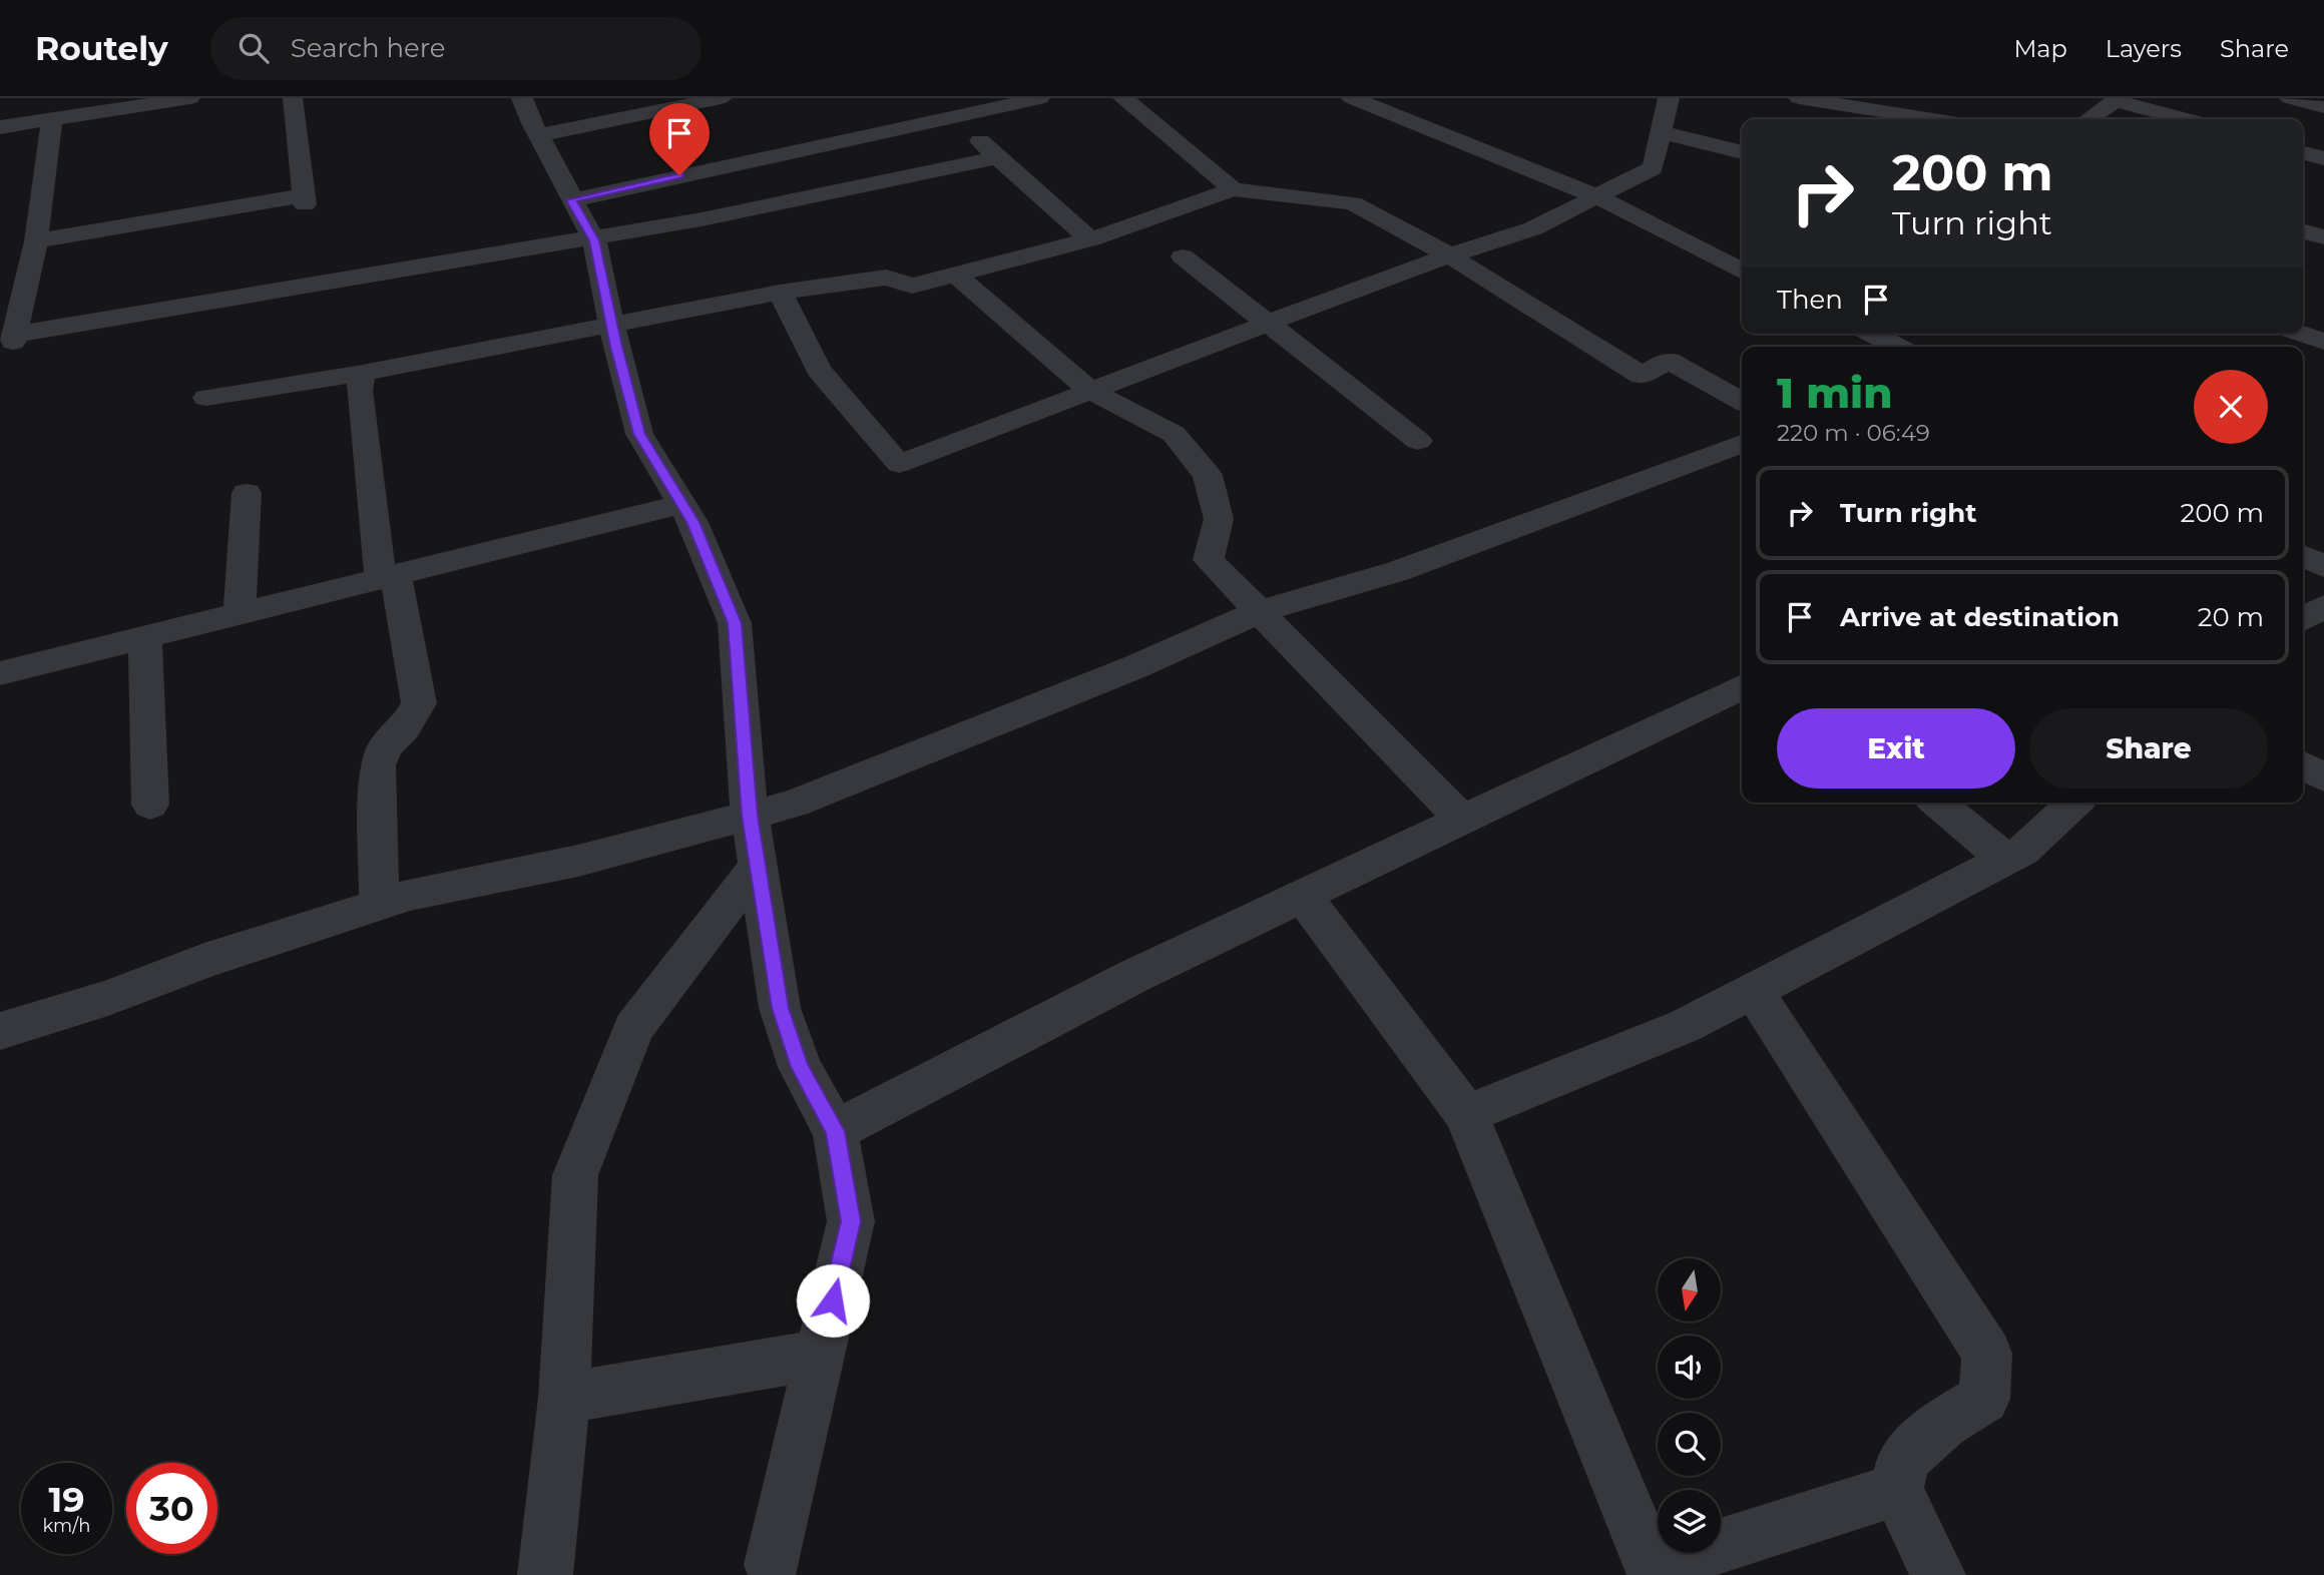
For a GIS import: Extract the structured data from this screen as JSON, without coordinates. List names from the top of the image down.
{
  "north": "bottom",
  "page": {
    "header": "Routely",
    "search": "Search here",
    "nav": ["Map", "Layers", "Share"],
    "turn": ["200 m", "Turn right"],
    "then": "Then",
    "heading": ["1 min", "220 m · 06:49"],
    "list": [
      {
        "name": "Turn right",
        "value": "200 m"
      },
      {
        "name": "Arrive at destination",
        "value": "20 m"
      }
    ],
    "buttons": ["Exit", "Share"],
    "speed": "19 km/h",
    "limit": "30"
  }
}
